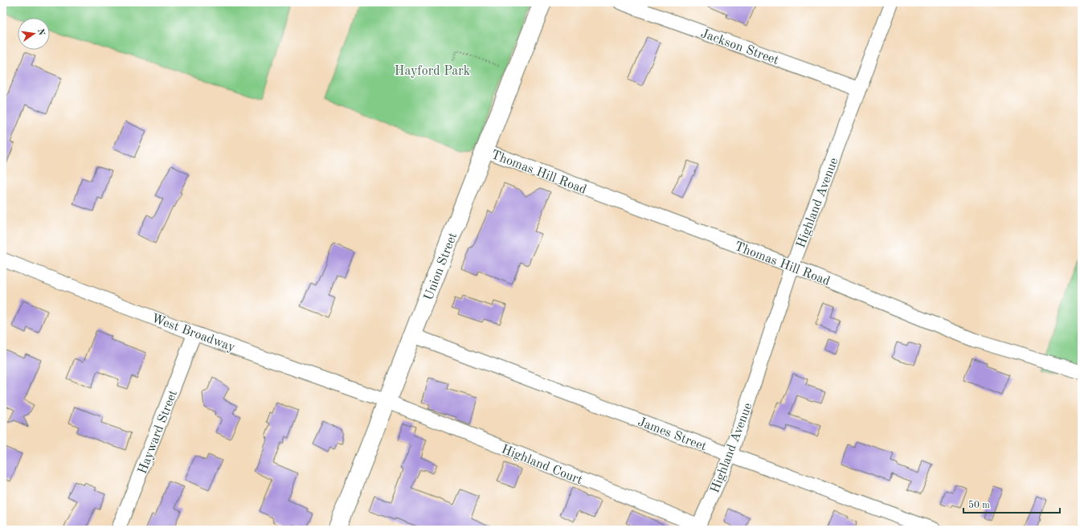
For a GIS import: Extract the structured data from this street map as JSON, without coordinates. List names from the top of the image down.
{
  "streets": {
    "main road": ["Union Street"],
    "street": [
      "Jackson Street",
      "Thomas Hill Road",
      "Highland Avenue",
      "West Broadway",
      "Hayward Street",
      "James Street",
      "Highland Court"
    ]
  },
  "crossings": [
    ["Jackson Street", "Highland Avenue"],
    ["Thomas Hill Road", "Highland Avenue"],
    ["Thomas Hill Road", "Union Street"],
    ["Highland Avenue", "James Street"],
    ["Highland Avenue", "Highland Court"],
    ["Union Street", "West Broadway"],
    ["Union Street", "James Street"],
    ["Union Street", "Highland Court"],
    ["West Broadway", "Hayward Street"],
    ["West Broadway", "Highland Court"]
  ],
  "parks": ["Hayford Park"],
  "scale_bar": "50 m",
  "north": "right"
}
